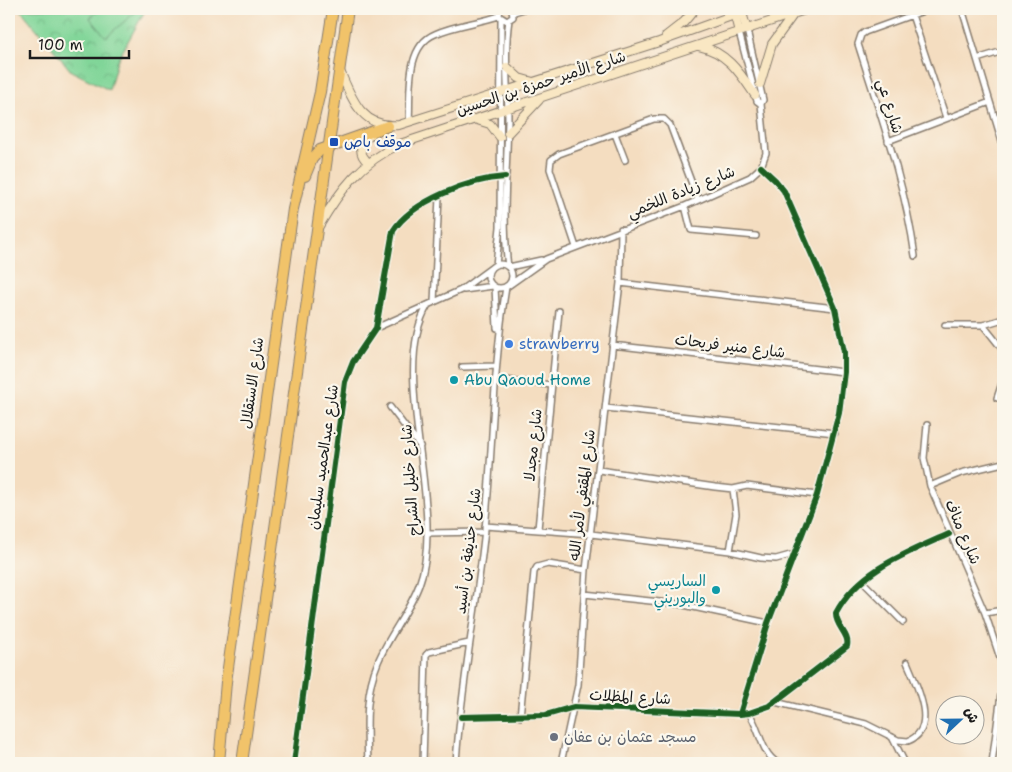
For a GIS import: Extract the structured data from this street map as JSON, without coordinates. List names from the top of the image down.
{
  "streets": {
    "highway": ["شارع الاستقلال"],
    "main road": ["شارع الأمير حمزة بن الحسين"],
    "street": [
      "شارع عي",
      "شارع زيادة اللخمي",
      "شارع منير فريحات",
      "شارع مجدلا",
      "شارع عبدالحميد سليمان",
      "شارع خليل الشراح",
      "شارع المقتفي لأمر الله",
      "شارع مناف",
      "شارع حذيفة بن أسيد",
      "شارع المظلات"
    ]
  },
  "crossings": [
    ["شارع زيادة اللخمي", "شارع المقتفي لأمر الله"],
    ["شارع زيادة اللخمي", "شارع حذيفة بن أسيد"],
    ["شارع منير فريحات", "شارع المقتفي لأمر الله"],
    ["شارع عبدالحميد سليمان", "شارع خليل الشراح"],
    ["شارع المقتفي لأمر الله", "شارع المظلات"],
    ["شارع حذيفة بن أسيد", "شارع المظلات"]
  ],
  "places": {
    "transit": ["موقف باص"],
    "other": [
      "strawberry",
      "Abu Qaoud Home",
      "الساريسي والبوريني",
      "مسجد عثمان بن عفان"
    ]
  },
  "scale_bar": "100 m",
  "north": "right"
}
